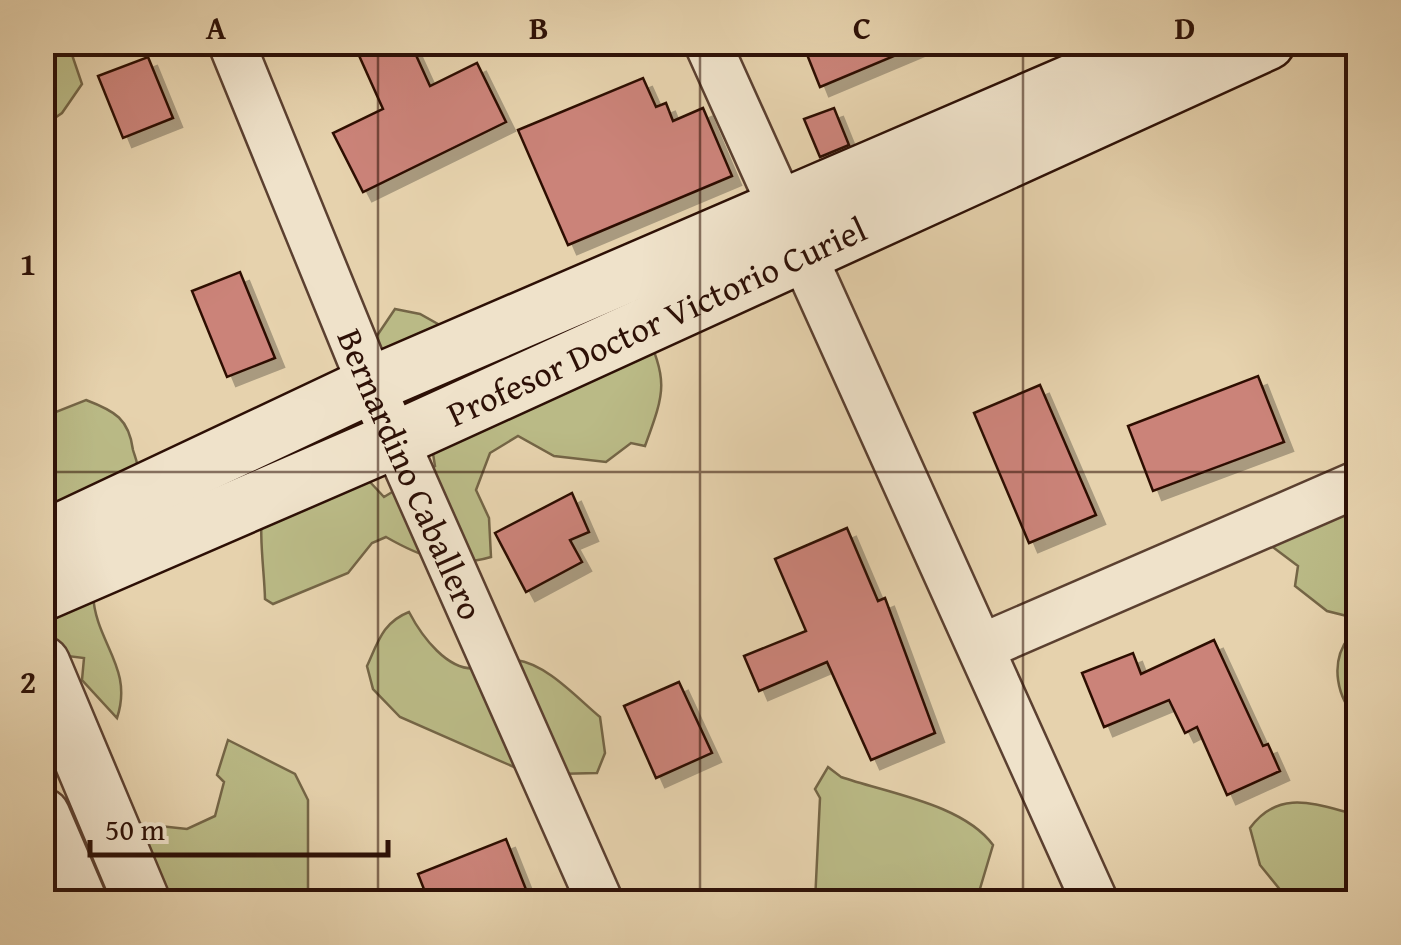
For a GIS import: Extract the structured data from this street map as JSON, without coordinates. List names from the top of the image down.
{
  "streets": {
    "main road": ["Profesor Doctor Victorio Curiel"],
    "street": ["Bernardino Caballero"]
  },
  "crossings": [
    ["Profesor Doctor Victorio Curiel", "Bernardino Caballero"]
  ],
  "scale_bar": "50 m",
  "grid": {
    "columns": [
      "A",
      "B",
      "C",
      "D"
    ],
    "rows": ["1", "2"]
  }
}
